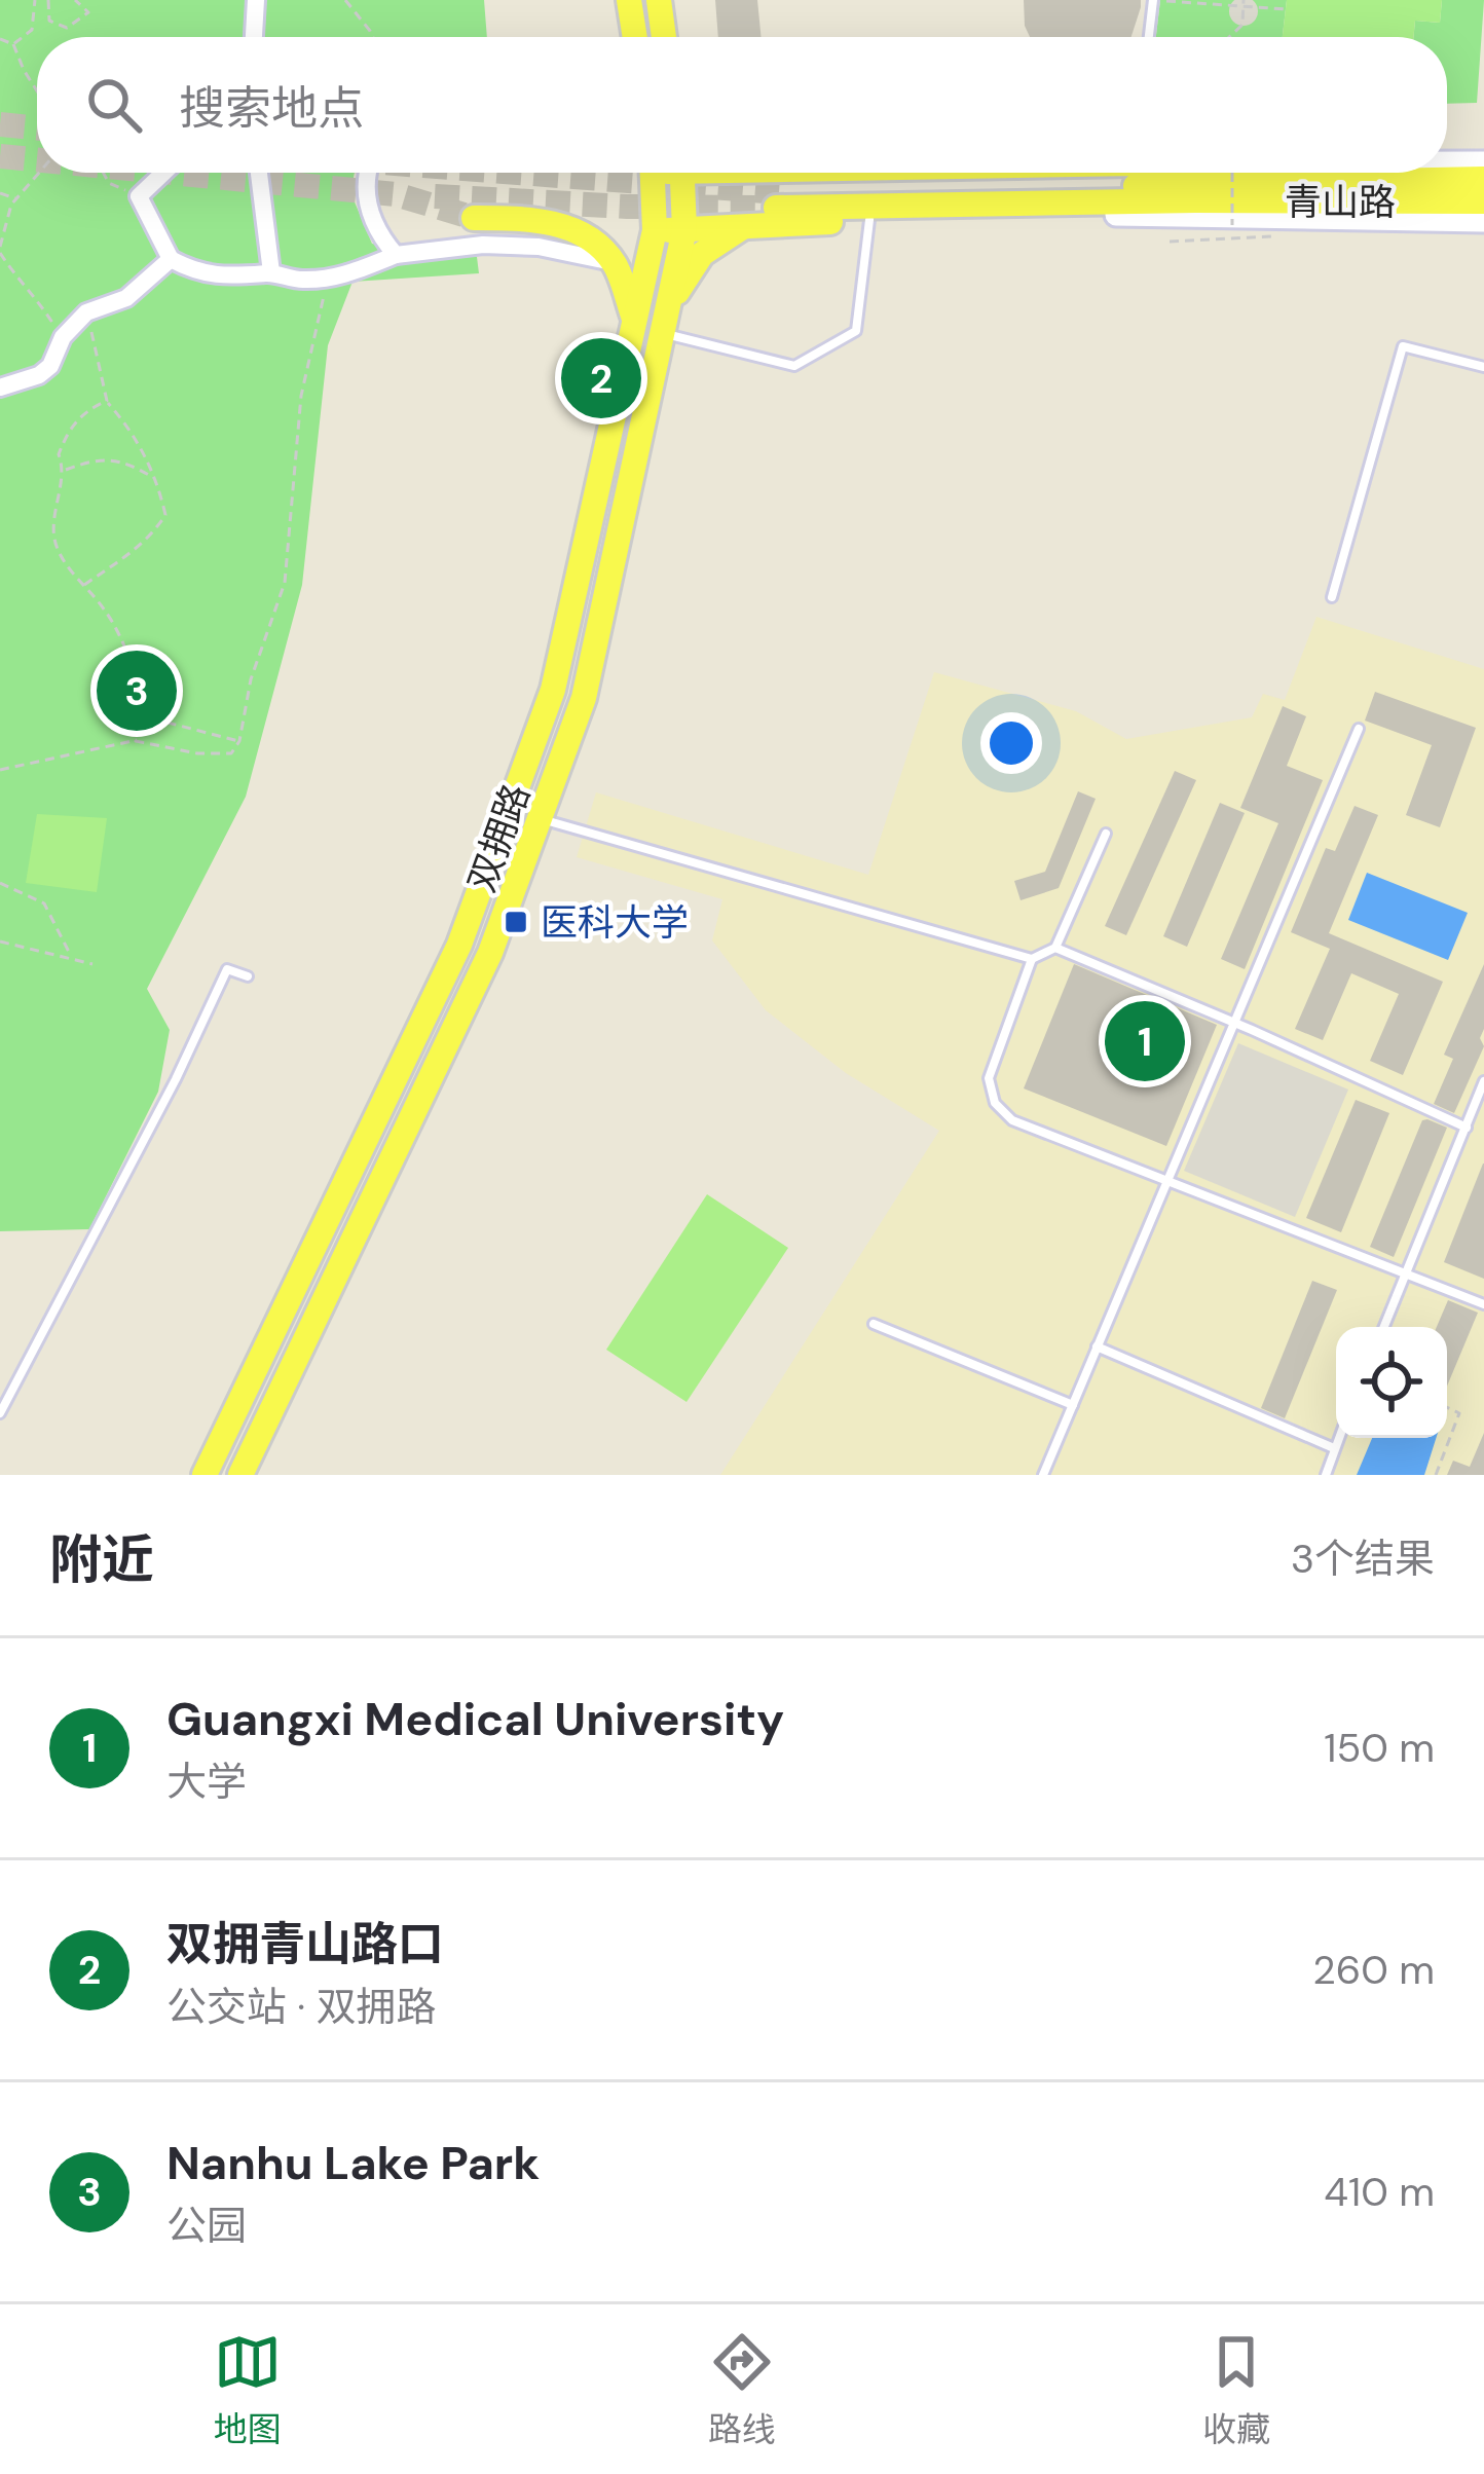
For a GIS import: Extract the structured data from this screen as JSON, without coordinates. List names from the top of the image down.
{
  "streets": {
    "main road": ["青山路", "双拥路"]
  },
  "places": {
    "transit": ["医科大学"]
  },
  "page": {
    "search": "搜索地点",
    "pins": ["2", "3", "1"],
    "heading": ["附近", "3个结果"],
    "list": [
      {
        "mark": "1",
        "name": "Guangxi Medical University",
        "note": "大学",
        "value": "150 m"
      },
      {
        "mark": "2",
        "name": "双拥青山路口",
        "note": "公交站 · 双拥路",
        "value": "260 m"
      },
      {
        "mark": "3",
        "name": "Nanhu Lake Park",
        "note": "公园",
        "value": "410 m"
      }
    ],
    "nav": ["地图", "路线", "收藏"]
  }
}
